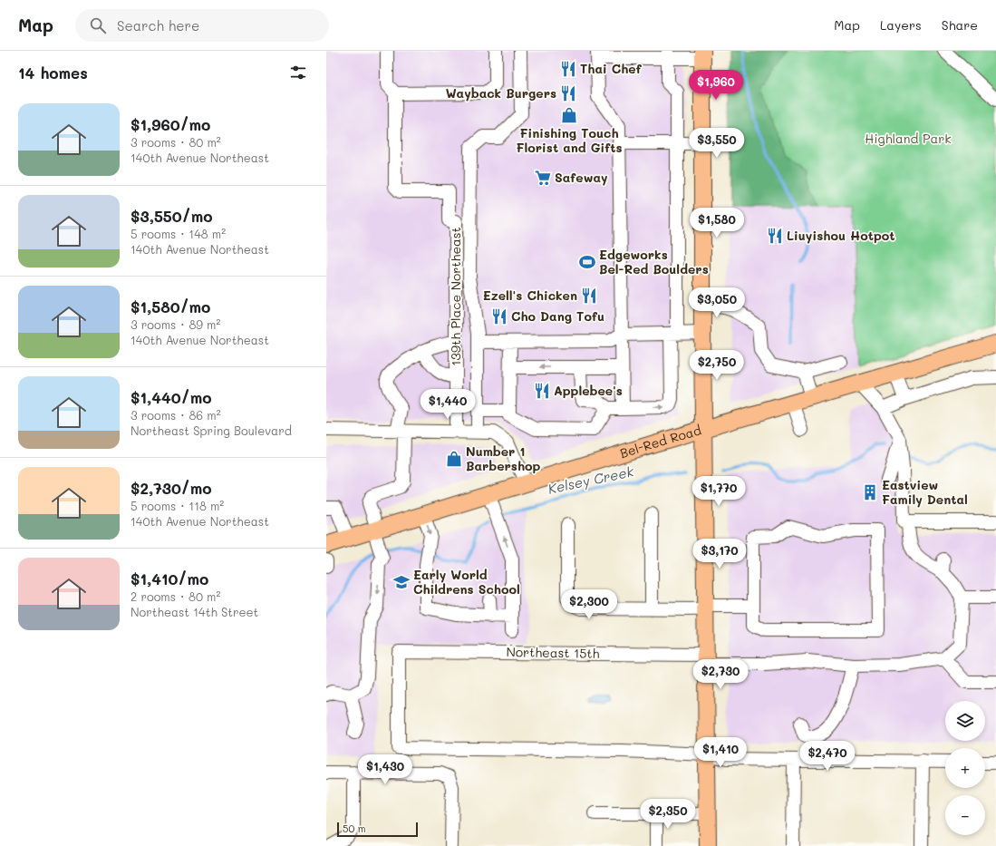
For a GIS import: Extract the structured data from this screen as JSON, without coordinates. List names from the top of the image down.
{
  "streets": {
    "main road": ["Bel-Red Road"],
    "street": ["139th Place Northeast", "Northeast 15th"]
  },
  "water": ["Kelsey Creek"],
  "parks": ["Highland Park"],
  "places": {
    "restaurant": [
      "Thai Chef",
      "Wayback Burgers",
      "Liuyishou Hotpot",
      "Ezell's Chicken",
      "Cho Dang Tofu",
      "Applebee's"
    ],
    "shop": ["Finishing Touch Florist and Gifts", "Number 1 Barbershop"],
    "supermarket": ["Safeway"],
    "sports": ["Edgeworks Bel-Red Boulders"],
    "building": ["Eastview Family Dental"],
    "school or university": ["Early World Childrens School"]
  },
  "scale_bar": "50 m",
  "page": {
    "header": "Map",
    "search": "Search here",
    "nav": ["Map", "Layers", "Share"],
    "heading": "14 homes",
    "price": [
      "$1,960",
      "$3,550",
      "$1,580",
      "$3,050",
      "$2,750",
      "$1,440",
      "$1,770",
      "$3,170",
      "$2,300",
      "$2,730",
      "$1,410",
      "$2,470",
      "$1,430",
      "$2,350"
    ],
    "list": [
      {
        "name": "$1,960/mo",
        "note": "3 rooms · 80 m² · 140th Avenue Northeast"
      },
      {
        "name": "$3,550/mo",
        "note": "5 rooms · 148 m² · 140th Avenue Northeast"
      },
      {
        "name": "$1,580/mo",
        "note": "3 rooms · 89 m² · 140th Avenue Northeast"
      },
      {
        "name": "$1,440/mo",
        "note": "3 rooms · 86 m² · Northeast Spring Boulevard"
      },
      {
        "name": "$2,730/mo",
        "note": "5 rooms · 118 m² · 140th Avenue Northeast"
      },
      {
        "name": "$1,410/mo",
        "note": "2 rooms · 80 m² · Northeast 14th Street"
      }
    ],
    "map_buttons": ["+", "−"],
    "scale": "50 m"
  }
}
